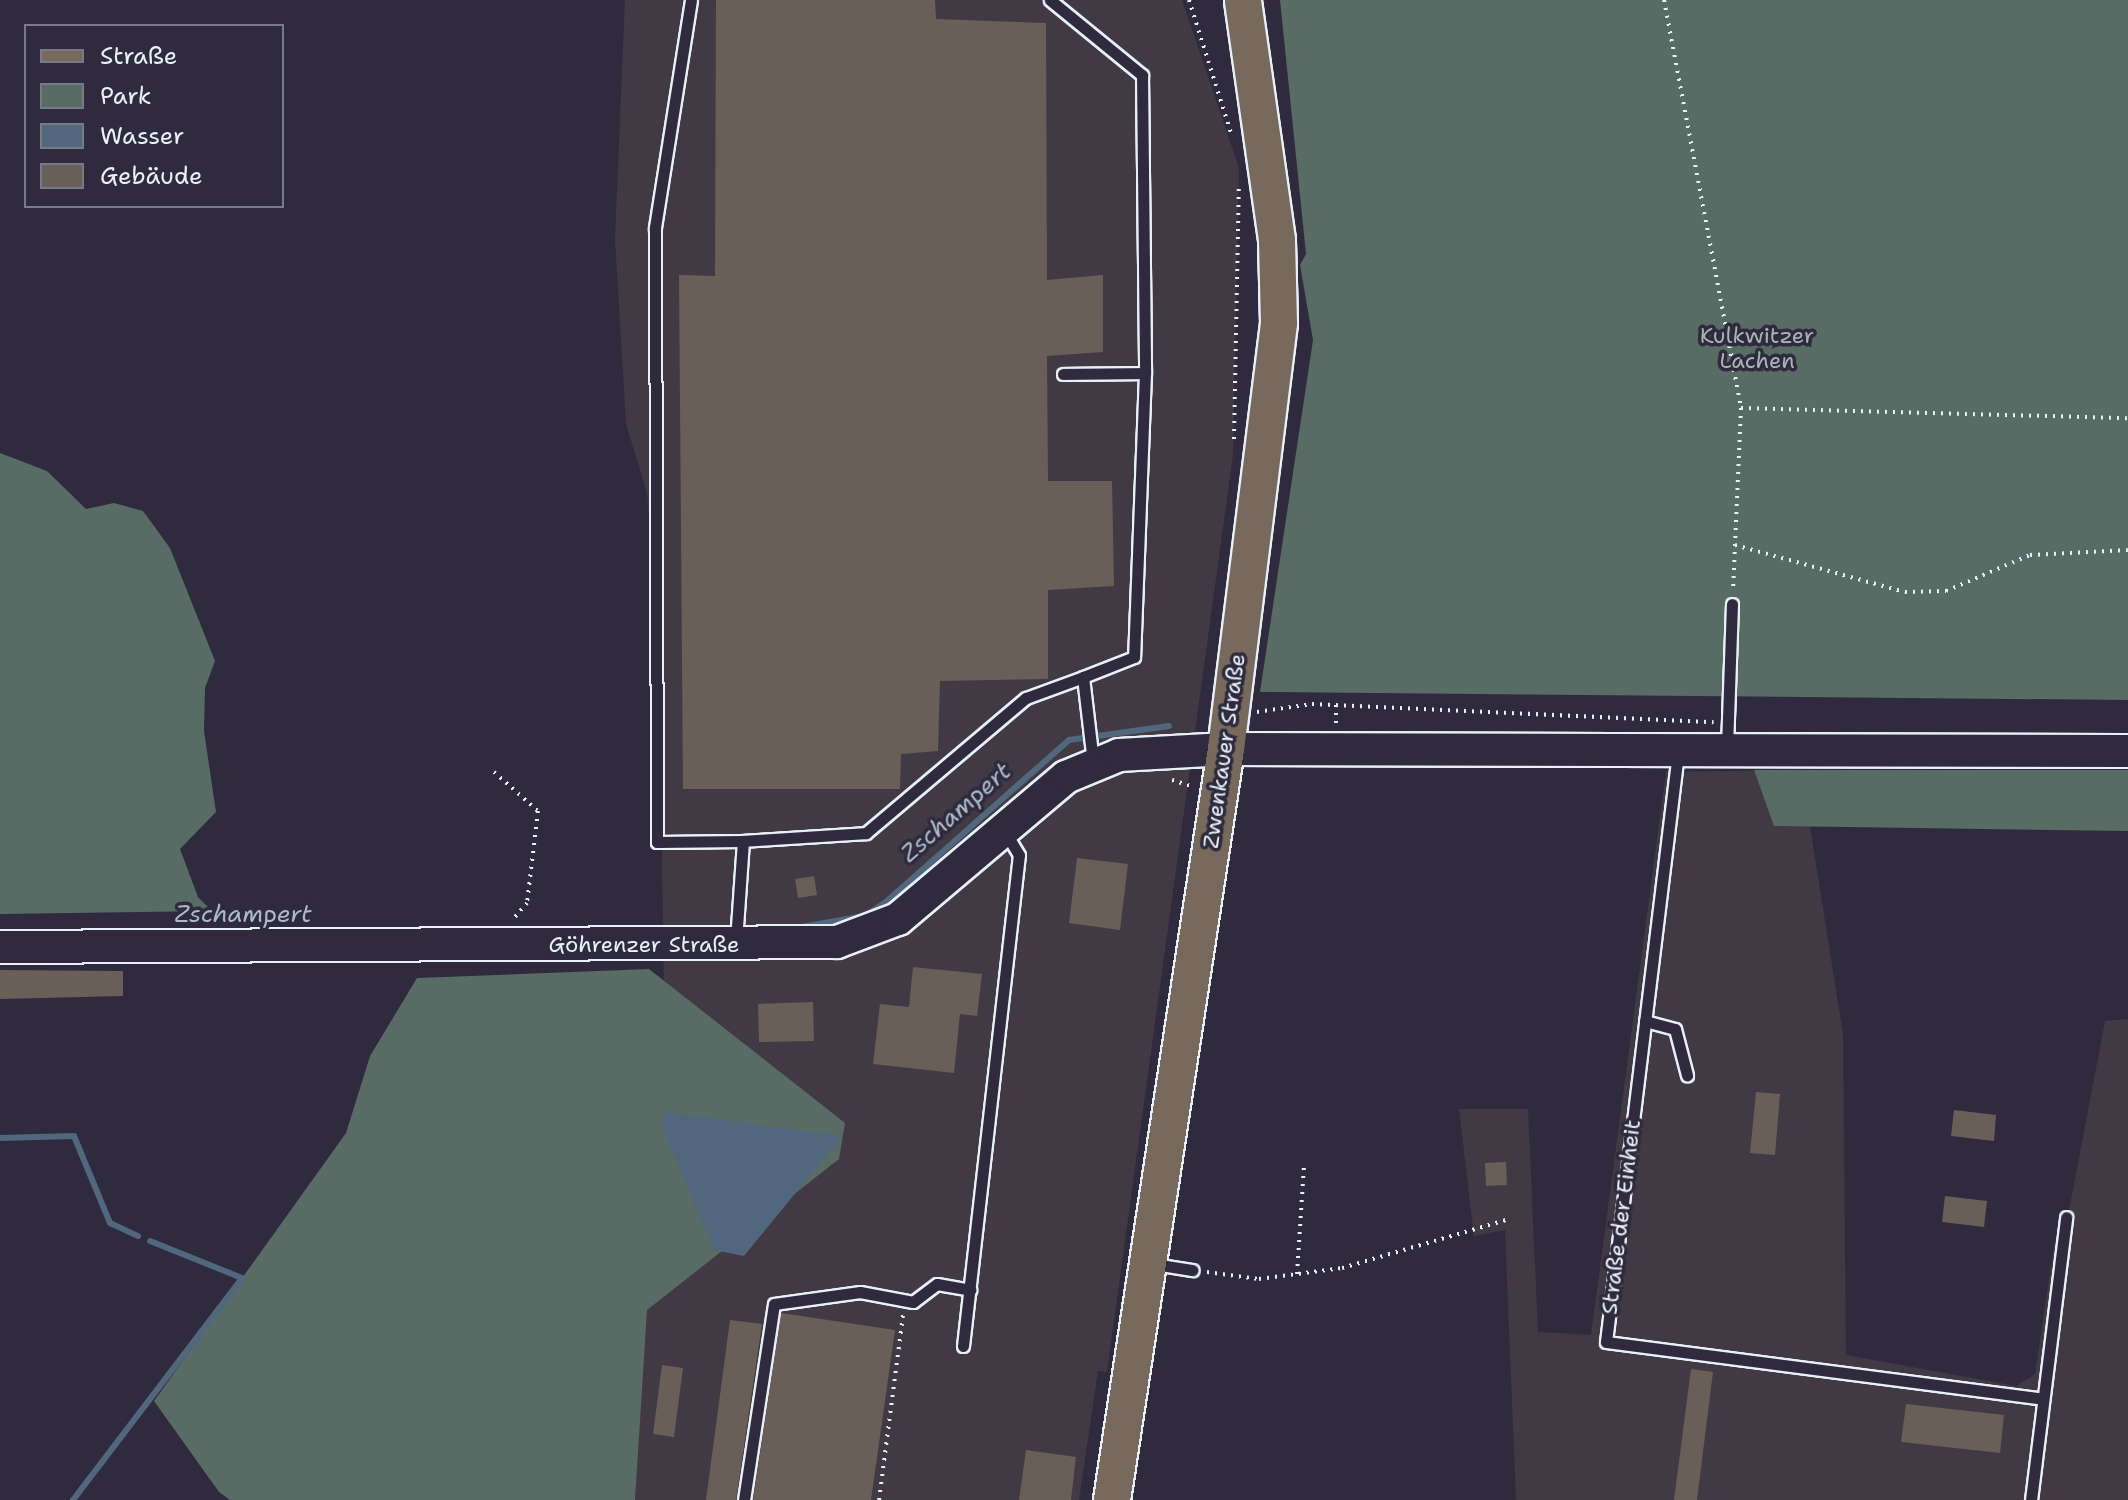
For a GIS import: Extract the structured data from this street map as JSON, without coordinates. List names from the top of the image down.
{
  "streets": {
    "main road": ["Zwenkauer Straße"],
    "street": ["Göhrenzer Straße"],
    "lane": ["Straße der Einheit"]
  },
  "crossings": [
    ["Zwenkauer Straße", "Göhrenzer Straße"]
  ],
  "water": ["Zschampert"],
  "parks": ["Kulkwitzer Lachen"],
  "legend": [
    "Straße",
    "Park",
    "Wasser",
    "Gebäude"
  ]
}
